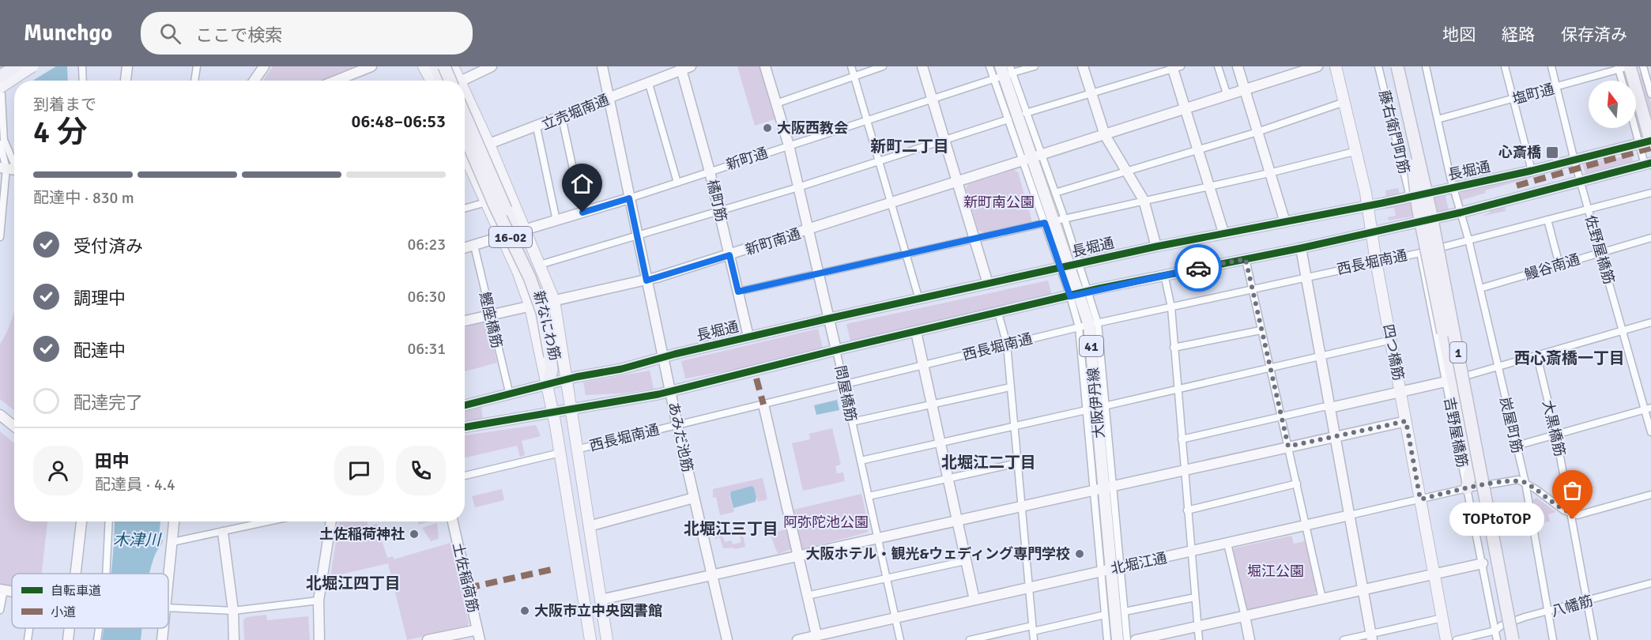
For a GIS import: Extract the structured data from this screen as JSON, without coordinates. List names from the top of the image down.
{
  "streets": {
    "highway": ["16-02", "1"],
    "main road": [
      "新なにわ筋",
      "41",
      "四つ橋筋",
      "大阪伊丹線"
    ],
    "street": [
      "塩町通",
      "立売堀南通",
      "藤右衛門町筋",
      "新町通",
      "長堀通",
      "橘町筋",
      "新町南通",
      "佐野屋橋筋",
      "西長堀南通",
      "鰻谷南通",
      "鰹座橋筋",
      "問屋橋筋",
      "炭屋町筋",
      "大黒橋筋",
      "吉野屋橋筋",
      "あみだ池筋",
      "北堀江通",
      "土佐稲荷筋",
      "八幡筋"
    ]
  },
  "crossings": [
    ["塩町通", "佐野屋橋筋"],
    ["塩町通", "炭屋町筋"],
    ["立売堀南通", "橘町筋"],
    ["立売堀南通", "新なにわ筋"],
    ["立売堀南通", "あみだ池筋"],
    ["藤右衛門町筋", "長堀通"],
    ["新町通", "橘町筋"],
    ["新町通", "16-02"],
    ["新町通", "鰹座橋筋"],
    ["新町通", "新なにわ筋"],
    ["新町通", "問屋橋筋"],
    ["新町通", "大阪伊丹線"],
    ["新町通", "あみだ池筋"],
    ["長堀通", "橘町筋"],
    ["長堀通", "16-02"],
    ["長堀通", "佐野屋橋筋"],
    ["長堀通", "鰹座橋筋"],
    ["長堀通", "新なにわ筋"],
    ["長堀通", "四つ橋筋"],
    ["長堀通", "問屋橋筋"],
    ["長堀通", "大阪伊丹線"],
    ["長堀通", "炭屋町筋"],
    ["長堀通", "あみだ池筋"],
    ["橘町筋", "新町南通"],
    ["16-02", "新なにわ筋"],
    ["新町南通", "鰹座橋筋"],
    ["新町南通", "新なにわ筋"],
    ["新町南通", "問屋橋筋"],
    ["新町南通", "大阪伊丹線"],
    ["新町南通", "あみだ池筋"],
    ["佐野屋橋筋", "西長堀南通"],
    ["佐野屋橋筋", "鰻谷南通"],
    ["西長堀南通", "新なにわ筋"],
    ["西長堀南通", "四つ橋筋"],
    ["西長堀南通", "問屋橋筋"],
    ["西長堀南通", "大阪伊丹線"],
    ["西長堀南通", "炭屋町筋"],
    ["西長堀南通", "吉野屋橋筋"],
    ["西長堀南通", "あみだ池筋"],
    ["鰻谷南通", "炭屋町筋"],
    ["四つ橋筋", "北堀江通"],
    ["問屋橋筋", "北堀江通"],
    ["大阪伊丹線", "北堀江通"],
    ["炭屋町筋", "北堀江通"],
    ["炭屋町筋", "八幡筋"],
    ["大黒橋筋", "八幡筋"]
  ],
  "districts": [
    "新町二丁目",
    "西心斎橋一丁目",
    "北堀江二丁目",
    "北堀江三丁目",
    "北堀江四丁目"
  ],
  "water": ["木津川"],
  "parks": ["新町南公園", "阿弥陀池公園", "堀江公園"],
  "places": {
    "other": [
      "大阪西教会",
      "TOPtoTOP",
      "土佐稲荷神社",
      "大阪ホテル・観光&ウェディング専門学校",
      "大阪市立中央図書館"
    ],
    "transit": ["心斎橋"]
  },
  "legend": ["自転車道", "小道"],
  "north": "top",
  "page": {
    "header": "Munchgo",
    "search": "ここで検索",
    "nav": ["地図", "経路", "保存済み"],
    "heading": ["4 分", "到着まで", "06:48–06:53"],
    "panel": ["田中", "配達員 · 4.4"],
    "bar": "配達中 · 830 m",
    "list": [
      ["受付済み", "06:23"],
      ["調理中", "06:30"],
      ["配達中", "06:31"],
      "配達完了"
    ],
    "bubble": "TOPtoTOP"
  }
}
